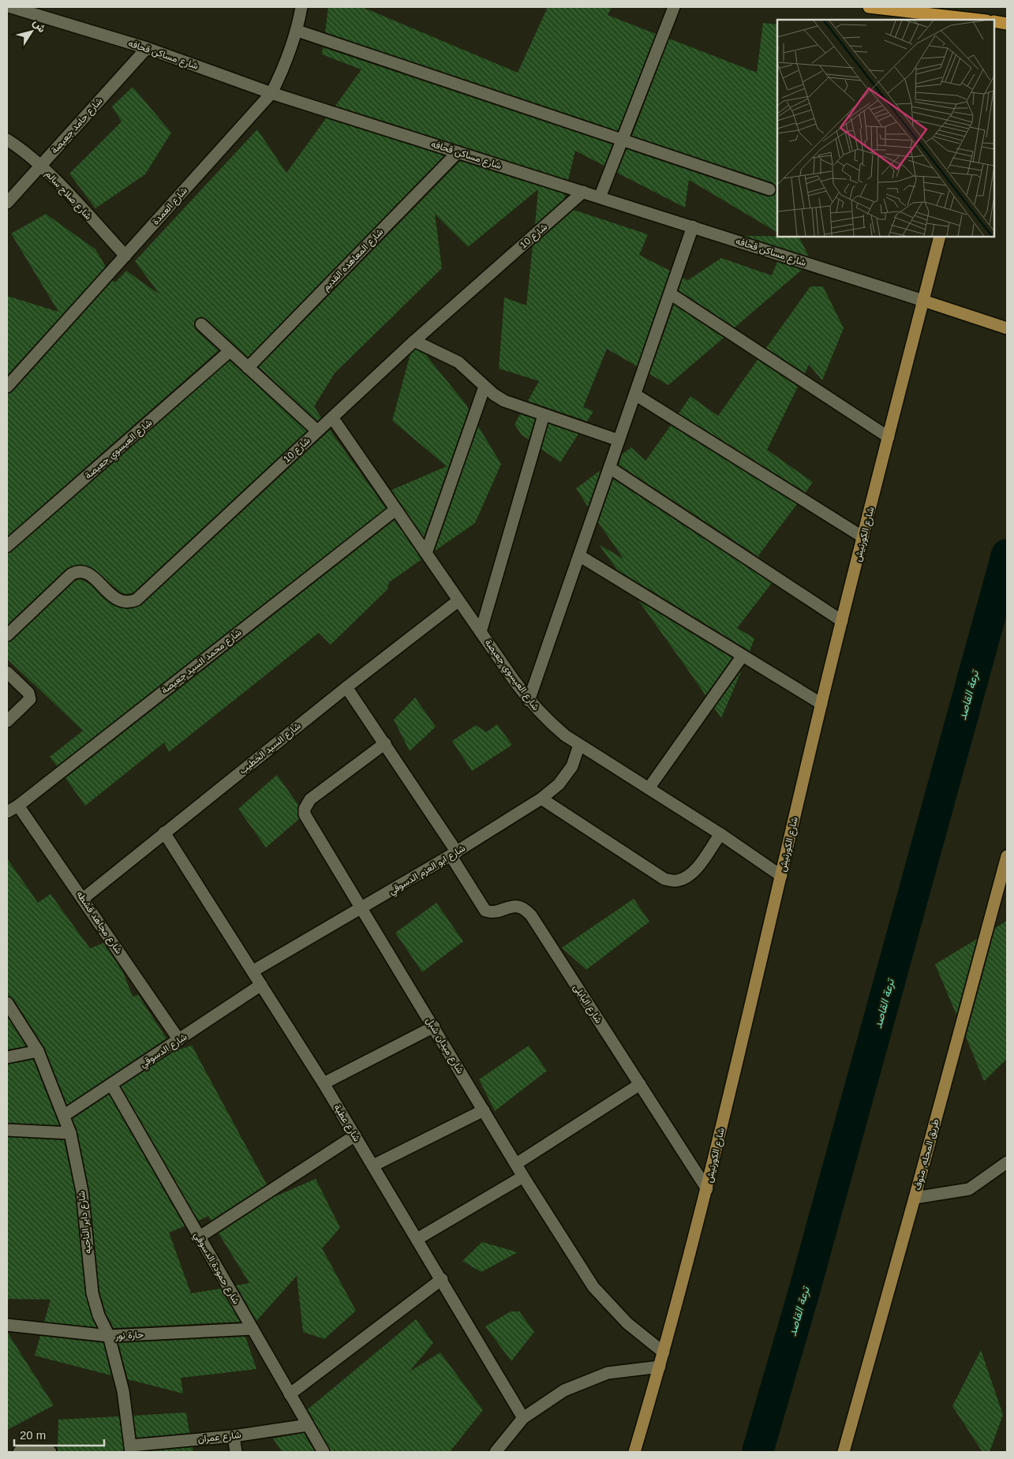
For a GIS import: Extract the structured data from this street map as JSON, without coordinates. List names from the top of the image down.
{
  "streets": {
    "main road": ["شارع الكورنيش", "طريق المحله, منوف"],
    "street": [
      "شارع مساكن قحافه",
      "شارع حامد جعيصة",
      "شارع صلاح سالم",
      "شارع العمدة",
      "شارع 10",
      "شارع المعاهده القديم",
      "شارع العيسوي جعيصة",
      "شارع محمد السيد جعيصة",
      "شارع السيد الخطيب",
      "شارع ابو العزم الدسوقي",
      "شارع مجاهد قشطه",
      "شارع البابلى",
      "شارع ميدان شبل",
      "شارع الدسوقي",
      "شارع عطية",
      "شارع داير الناحيه",
      "شارع حمودة الدسوقي",
      "حارة نور",
      "شارع عمران"
    ]
  },
  "crossings": [
    ["شارع مساكن قحافه", "شارع حامد جعيصة"],
    ["شارع مساكن قحافه", "شارع العمدة"],
    ["شارع مساكن قحافه", "شارع 10"],
    ["شارع مساكن قحافه", "شارع المعاهده القديم"],
    ["شارع مساكن قحافه", "شارع الكورنيش"],
    ["شارع حامد جعيصة", "شارع صلاح سالم"],
    ["شارع صلاح سالم", "شارع العمدة"],
    ["شارع 10", "شارع العيسوي جعيصة"],
    ["شارع العيسوي جعيصة", "شارع الكورنيش"],
    ["شارع العيسوي جعيصة", "شارع محمد السيد جعيصة"],
    ["شارع العيسوي جعيصة", "شارع السيد الخطيب"],
    ["شارع العيسوي جعيصة", "شارع ابو العزم الدسوقي"],
    ["شارع الكورنيش", "شارع البابلى"],
    ["شارع الكورنيش", "شارع ميدان شبل"],
    ["شارع محمد السيد جعيصة", "شارع مجاهد قشطه"],
    ["شارع السيد الخطيب", "شارع مجاهد قشطه"],
    ["شارع السيد الخطيب", "شارع البابلى"],
    ["شارع السيد الخطيب", "شارع عطية"],
    ["شارع ابو العزم الدسوقي", "شارع البابلى"],
    ["شارع ابو العزم الدسوقي", "شارع ميدان شبل"],
    ["شارع ابو العزم الدسوقي", "شارع عطية"],
    ["شارع مجاهد قشطه", "شارع الدسوقي"],
    ["شارع البابلى", "شارع ميدان شبل"],
    ["شارع الدسوقي", "شارع عطية"],
    ["شارع الدسوقي", "شارع داير الناحيه"],
    ["شارع الدسوقي", "شارع حمودة الدسوقي"],
    ["شارع داير الناحيه", "حارة نور"],
    ["شارع داير الناحيه", "شارع عمران"],
    ["شارع حمودة الدسوقي", "حارة نور"],
    ["شارع حمودة الدسوقي", "شارع عمران"]
  ],
  "water": ["ترعة القاصد"],
  "scale_bar": "20 m",
  "north": "top right"
}
